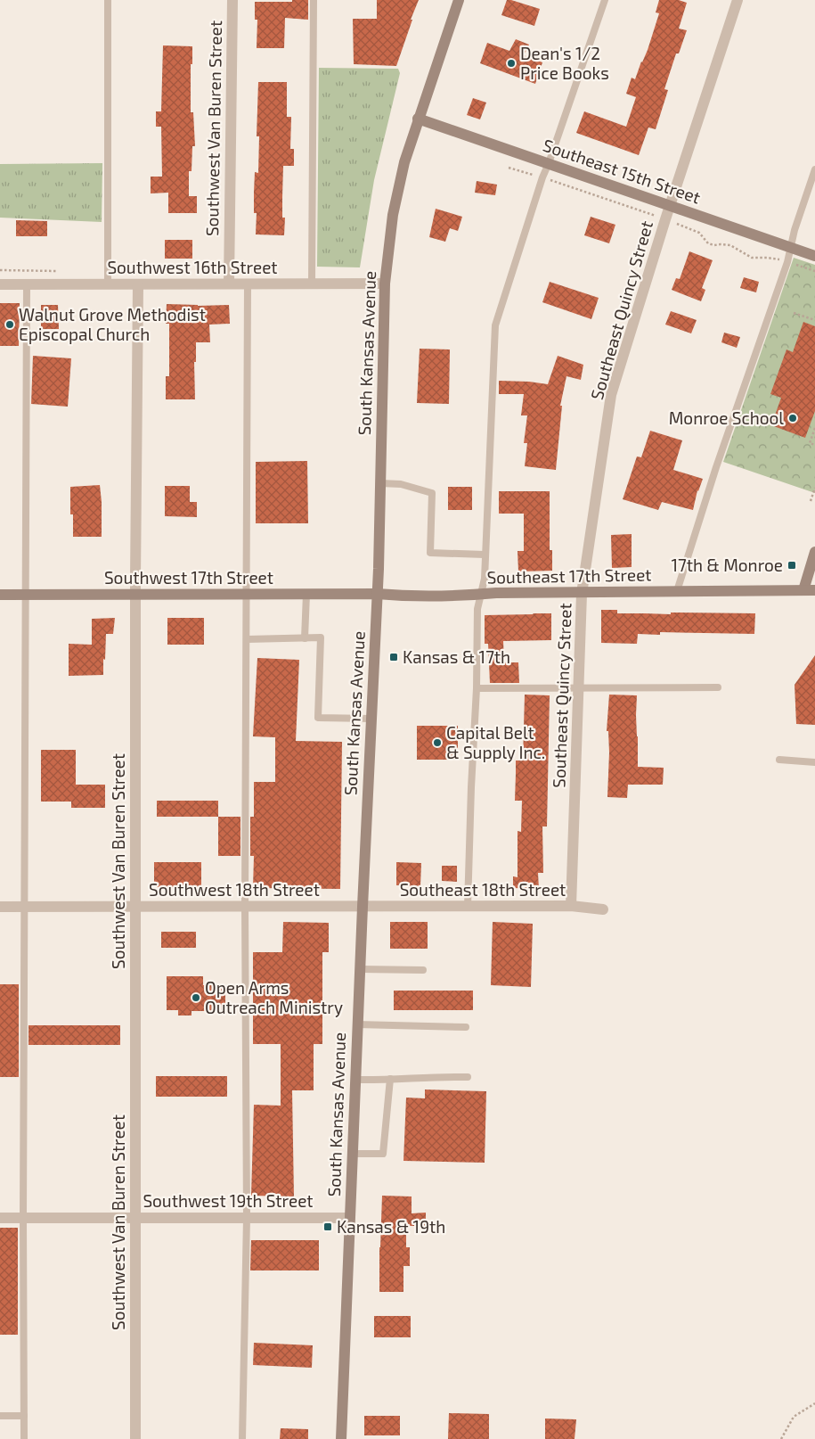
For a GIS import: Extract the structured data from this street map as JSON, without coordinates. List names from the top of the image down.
{
  "streets": {
    "main road": [
      "Southeast 15th Street",
      "South Kansas Avenue",
      "Southeast 17th Street",
      "Southwest 17th Street"
    ],
    "street": [
      "Southwest Van Buren Street",
      "Southwest 16th Street",
      "Southeast Quincy Street",
      "Southwest 18th Street",
      "Southeast 18th Street",
      "Southwest 19th Street"
    ]
  },
  "crossings": [
    ["Southwest Van Buren Street", "Southwest 16th Street"],
    ["Southwest Van Buren Street", "Southwest 17th Street"],
    ["Southwest Van Buren Street", "Southwest 18th Street"],
    ["Southwest Van Buren Street", "Southwest 19th Street"],
    ["Southeast 15th Street", "Southeast Quincy Street"],
    ["Southeast 15th Street", "South Kansas Avenue"],
    ["Southwest 16th Street", "South Kansas Avenue"],
    ["Southeast Quincy Street", "Southeast 17th Street"],
    ["Southeast Quincy Street", "Southeast 18th Street"],
    ["South Kansas Avenue", "Southeast 17th Street"],
    ["South Kansas Avenue", "Southwest 17th Street"],
    ["South Kansas Avenue", "Southwest 18th Street"],
    ["South Kansas Avenue", "Southeast 18th Street"],
    ["South Kansas Avenue", "Southwest 19th Street"],
    ["Southeast 17th Street", "Southwest 17th Street"],
    ["Southwest 18th Street", "Southeast 18th Street"]
  ],
  "places": {
    "other": [
      "Dean's 1/2 Price Books",
      "Walnut Grove Methodist Episcopal Church",
      "Monroe School",
      "Capital Belt & Supply Inc.",
      "Open Arms Outreach Ministry"
    ],
    "transit": ["17th & Monroe", "Kansas & 17th", "Kansas & 19th"]
  }
}
